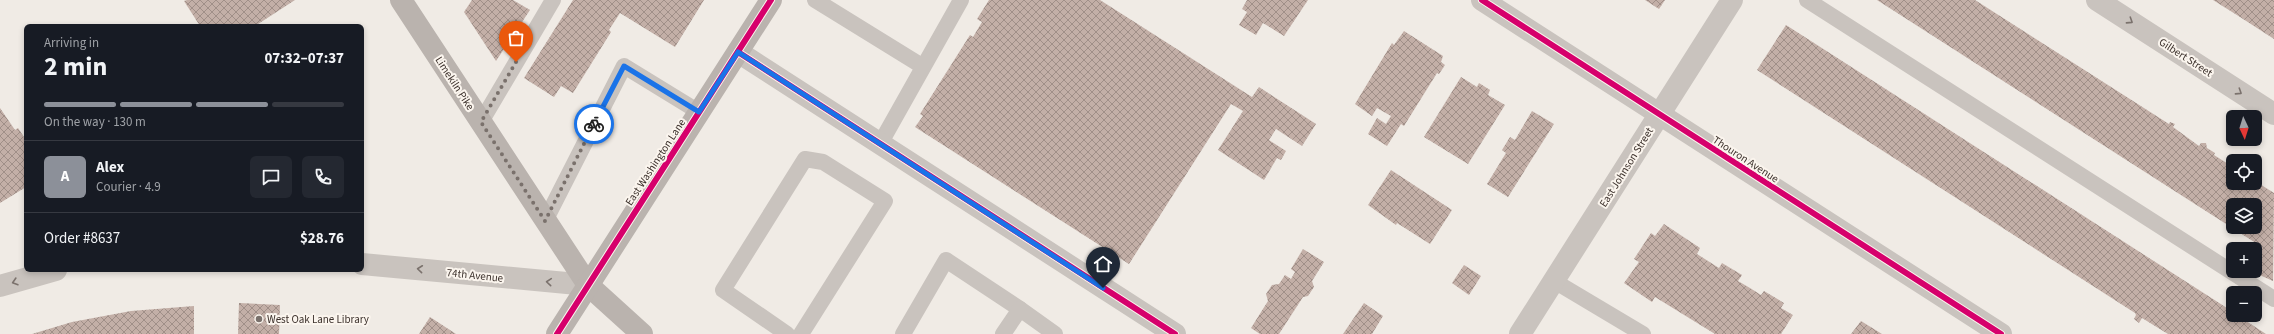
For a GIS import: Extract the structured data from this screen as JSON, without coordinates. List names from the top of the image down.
{
  "streets": {
    "street": [
      "Gilbert Street",
      "Limekiln Pike",
      "Thouron Avenue",
      "East Washington Lane",
      "East Johnson Street",
      "74th Avenue"
    ]
  },
  "crossings": [
    ["Limekiln Pike", "East Washington Lane"],
    ["Limekiln Pike", "74th Avenue"],
    ["Thouron Avenue", "East Johnson Street"],
    ["East Washington Lane", "74th Avenue"]
  ],
  "one_way": ["Gilbert Street", "74th Avenue"],
  "places": ["West Oak Lane Library"],
  "north": "bottom",
  "page": {
    "heading": ["2 min", "Arriving in", "07:32–07:37"],
    "panel": [
      "Alex",
      "Courier · 4.9",
      "Order #8637",
      "$28.76"
    ],
    "bar": "On the way · 130 m",
    "map_buttons": ["+", "−"],
    "round": "A"
  }
}
